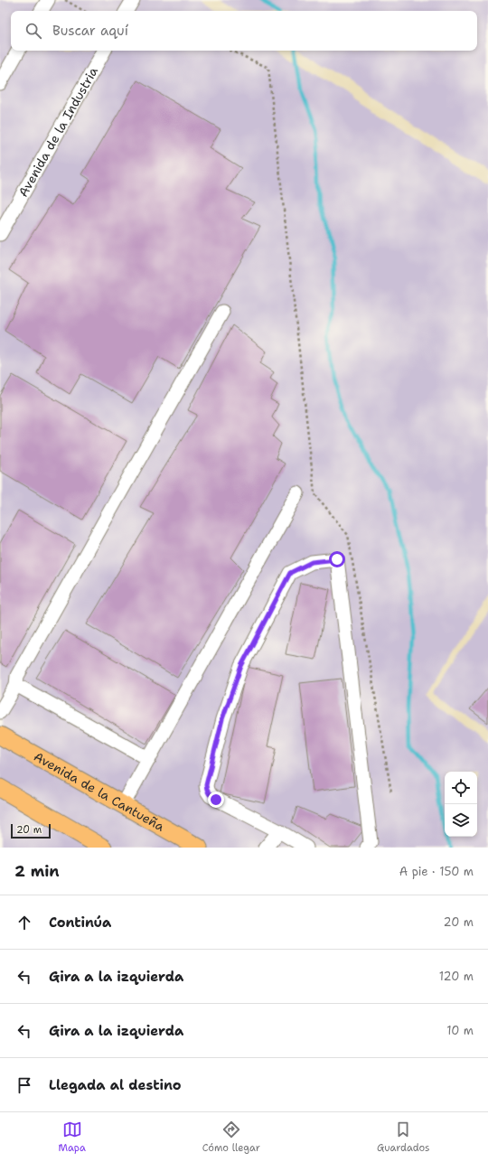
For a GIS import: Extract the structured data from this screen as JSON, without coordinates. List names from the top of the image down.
{
  "streets": {
    "main road": ["Avenida de la Cantueña"],
    "street": ["Avenida de la Industria"]
  },
  "scale_bar": "20 m",
  "page": {
    "search": "Buscar aquí",
    "scale": "20 m",
    "heading": ["2 min", "A pie · 150 m"],
    "list": [
      ["Continúa", "20 m"],
      ["Gira a la izquierda", "120 m"],
      ["Gira a la izquierda", "10 m"],
      "Llegada al destino"
    ],
    "nav": ["Mapa", "Cómo llegar", "Guardados"]
  }
}
